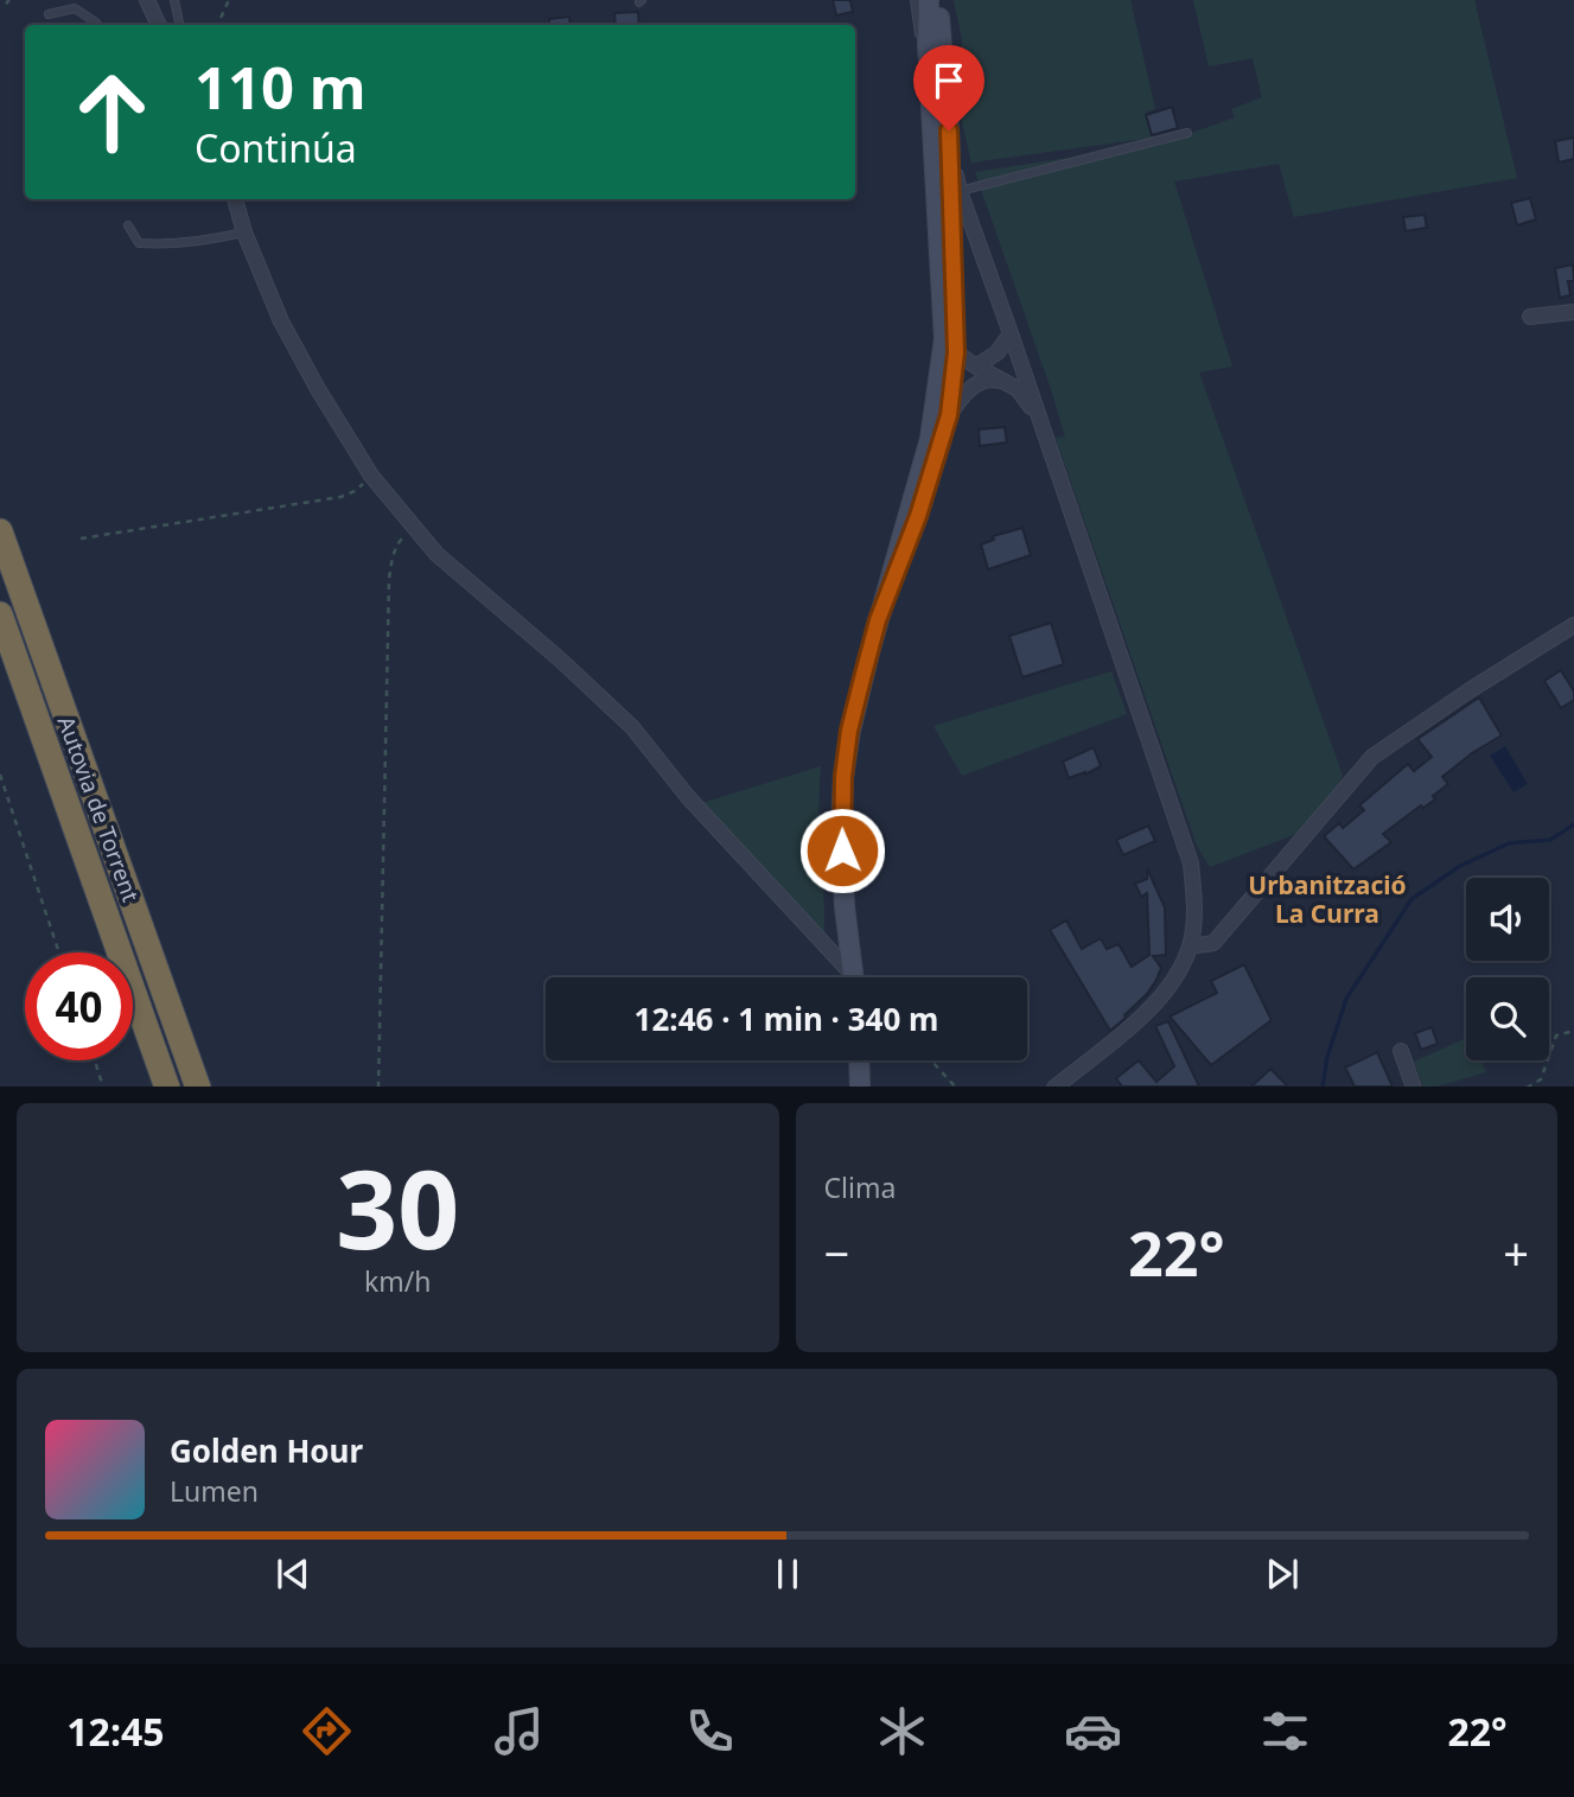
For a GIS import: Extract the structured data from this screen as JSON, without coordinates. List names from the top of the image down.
{
  "streets": {
    "highway": ["Autovia de Torrent"]
  },
  "districts": ["Urbanització La Curra"],
  "page": {
    "turn": ["110 m", "Continúa"],
    "limit": "40",
    "trip": "12:46 · 1 min · 340 m",
    "tile": [
      ["30", "km/h"],
      "Clima"
    ],
    "heat": ["−", "22°", "+"],
    "song": ["Golden Hour", "Lumen"],
    "tabs": ["12:45", "22°"]
  }
}
